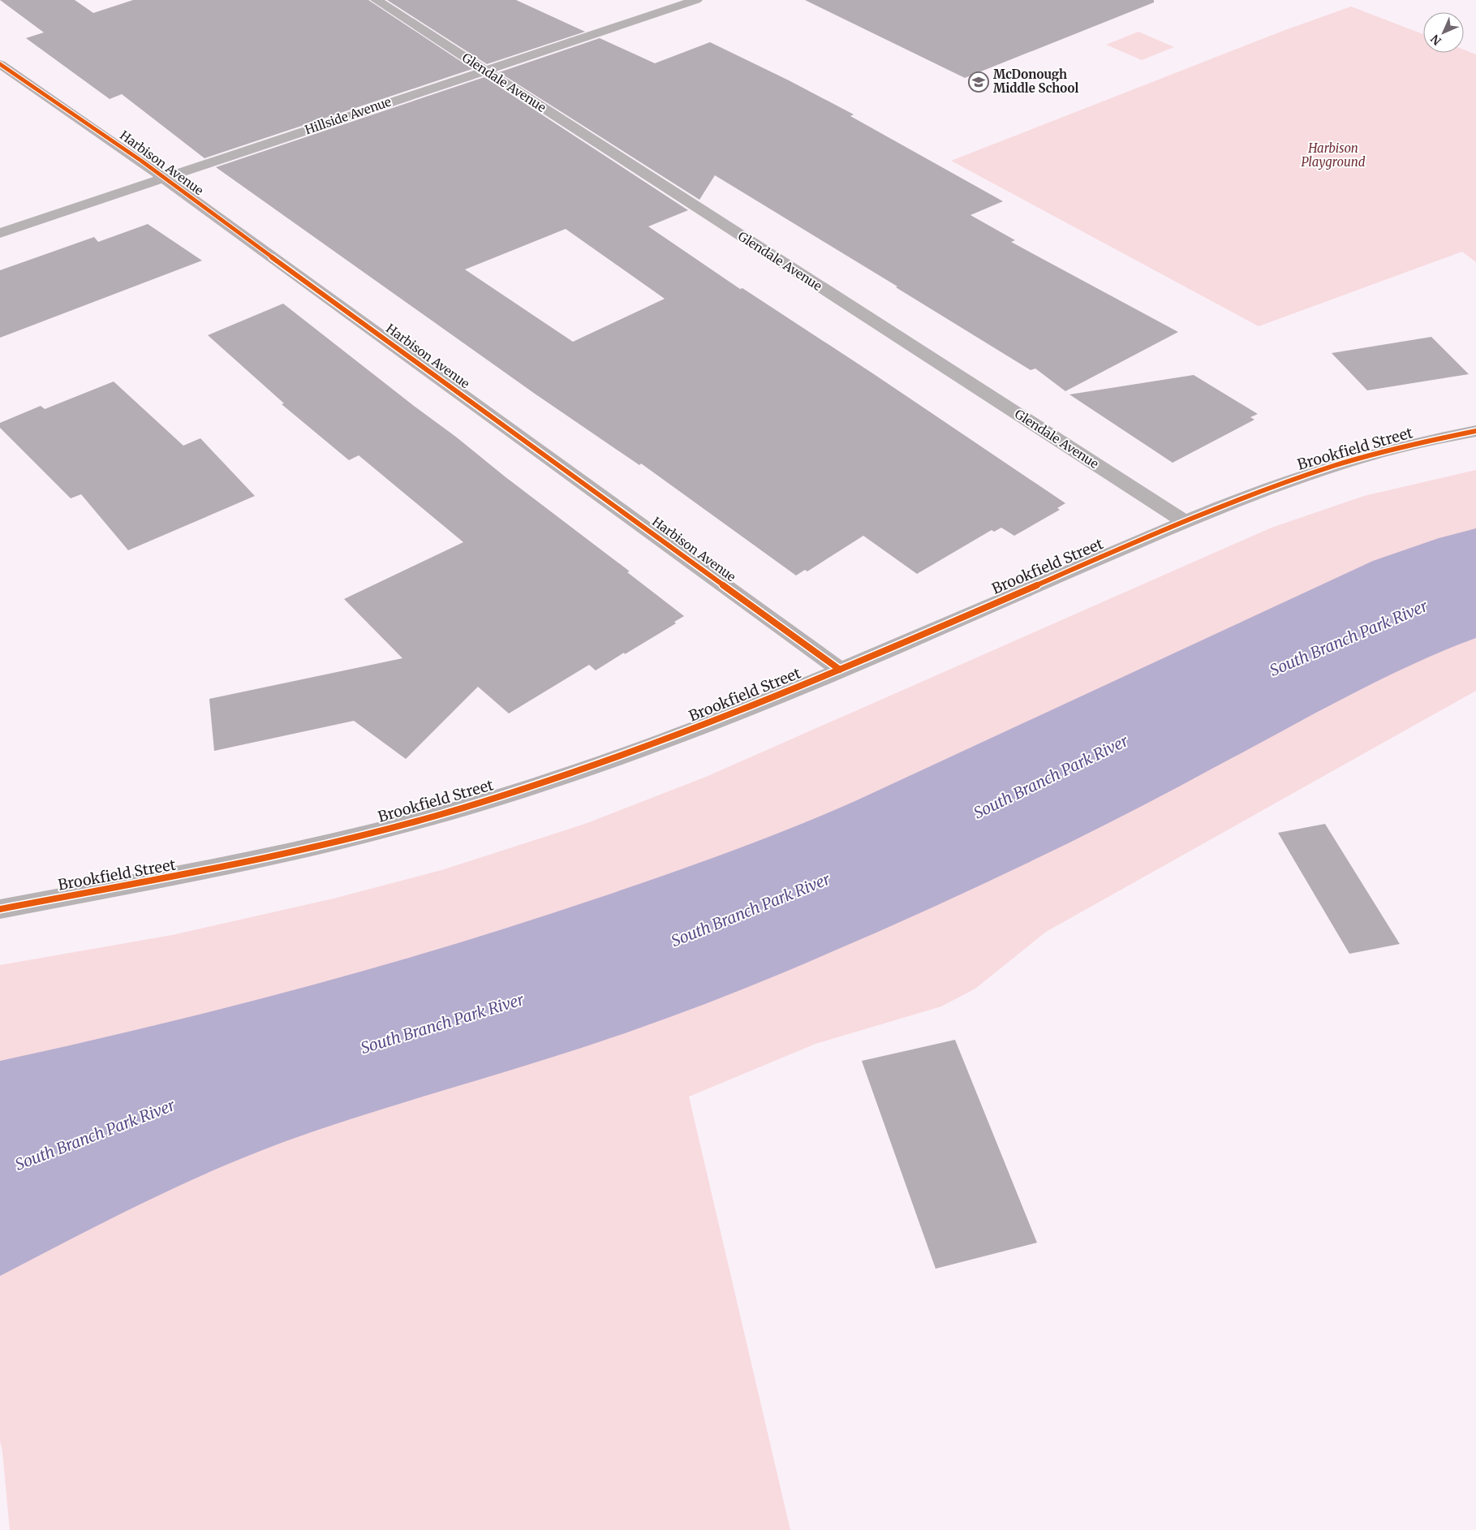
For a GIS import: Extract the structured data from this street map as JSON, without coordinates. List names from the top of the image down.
{
  "streets": {
    "street": [
      "Glendale Avenue",
      "Hillside Avenue",
      "Harbison Avenue",
      "Brookfield Street"
    ]
  },
  "crossings": [
    ["Glendale Avenue", "Hillside Avenue"],
    ["Glendale Avenue", "Brookfield Street"],
    ["Hillside Avenue", "Harbison Avenue"],
    ["Harbison Avenue", "Brookfield Street"]
  ],
  "water": ["South Branch Park River"],
  "parks": ["Harbison Playground"],
  "places": {
    "school or university": ["McDonough Middle School"]
  },
  "north": "bottom left"
}
